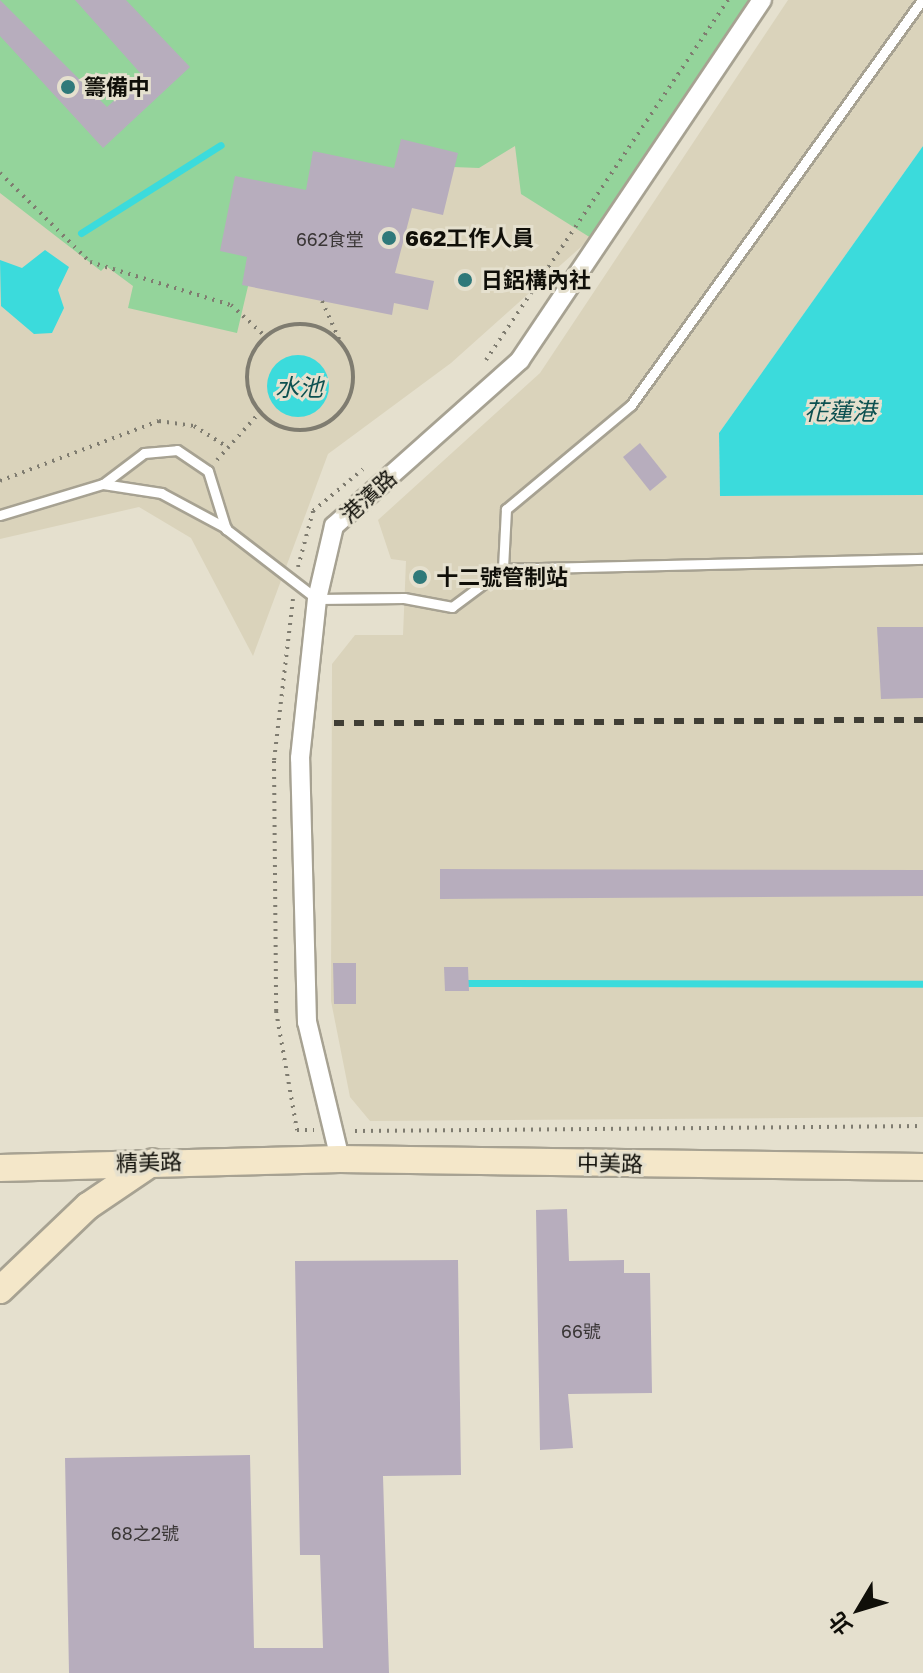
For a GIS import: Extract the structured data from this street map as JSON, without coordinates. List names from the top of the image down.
{
  "streets": {
    "main road": ["精美路", "中美路"],
    "street": ["港濱路"]
  },
  "crossings": [
    ["港濱路", "中美路"],
    ["精美路", "中美路"]
  ],
  "water": ["水池", "花蓮港"],
  "places": [
    "籌備中",
    "662工作人員",
    "日鋁構內社",
    "十二號管制站"
  ],
  "house_numbers": ["662食堂", "66號", "68之2號"],
  "north": "bottom left"
}
